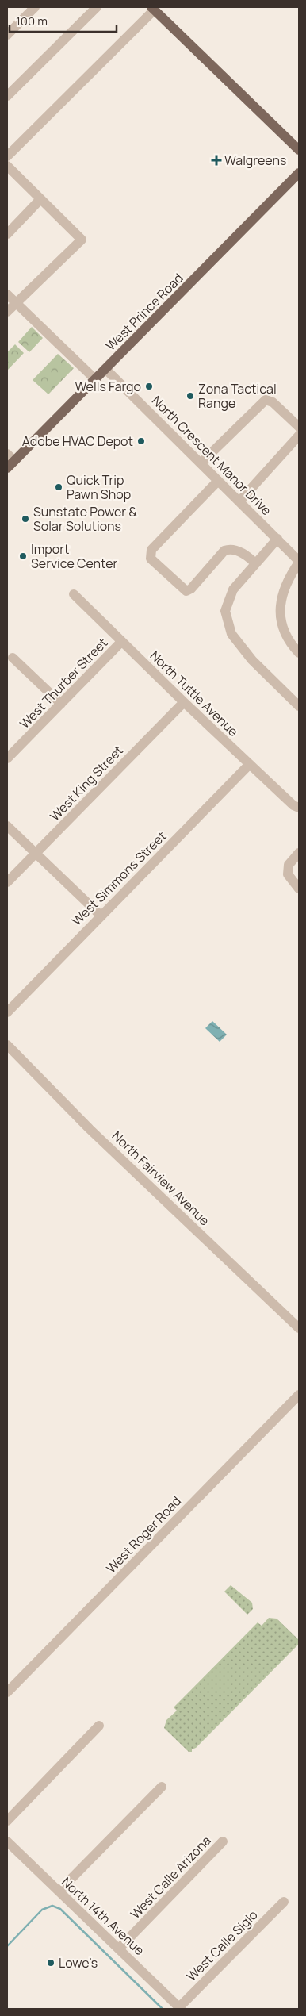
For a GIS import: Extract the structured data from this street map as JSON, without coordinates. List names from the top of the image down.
{
  "streets": {
    "main road": ["West Prince Road"],
    "street": [
      "North Crescent Manor Drive",
      "West Thurber Street",
      "North Tuttle Avenue",
      "West King Street",
      "West Simmons Street",
      "North Fairview Avenue",
      "West Roger Road",
      "West Calle Arizona",
      "North 14th Avenue",
      "West Calle Siglo"
    ]
  },
  "crossings": [
    ["West Prince Road", "North Crescent Manor Drive"],
    ["West Thurber Street", "North Tuttle Avenue"],
    ["North Tuttle Avenue", "West King Street"],
    ["North Tuttle Avenue", "West Simmons Street"],
    ["West Calle Arizona", "North 14th Avenue"],
    ["North 14th Avenue", "West Calle Siglo"]
  ],
  "places": {
    "health": ["Walgreens"],
    "other": [
      "Wells Fargo",
      "Zona Tactical Range",
      "Adobe HVAC Depot",
      "Quick Trip Pawn Shop",
      "Sunstate Power & Solar Solutions",
      "Import Service Center",
      "Lowe's"
    ]
  },
  "scale_bar": "100 m"
}
